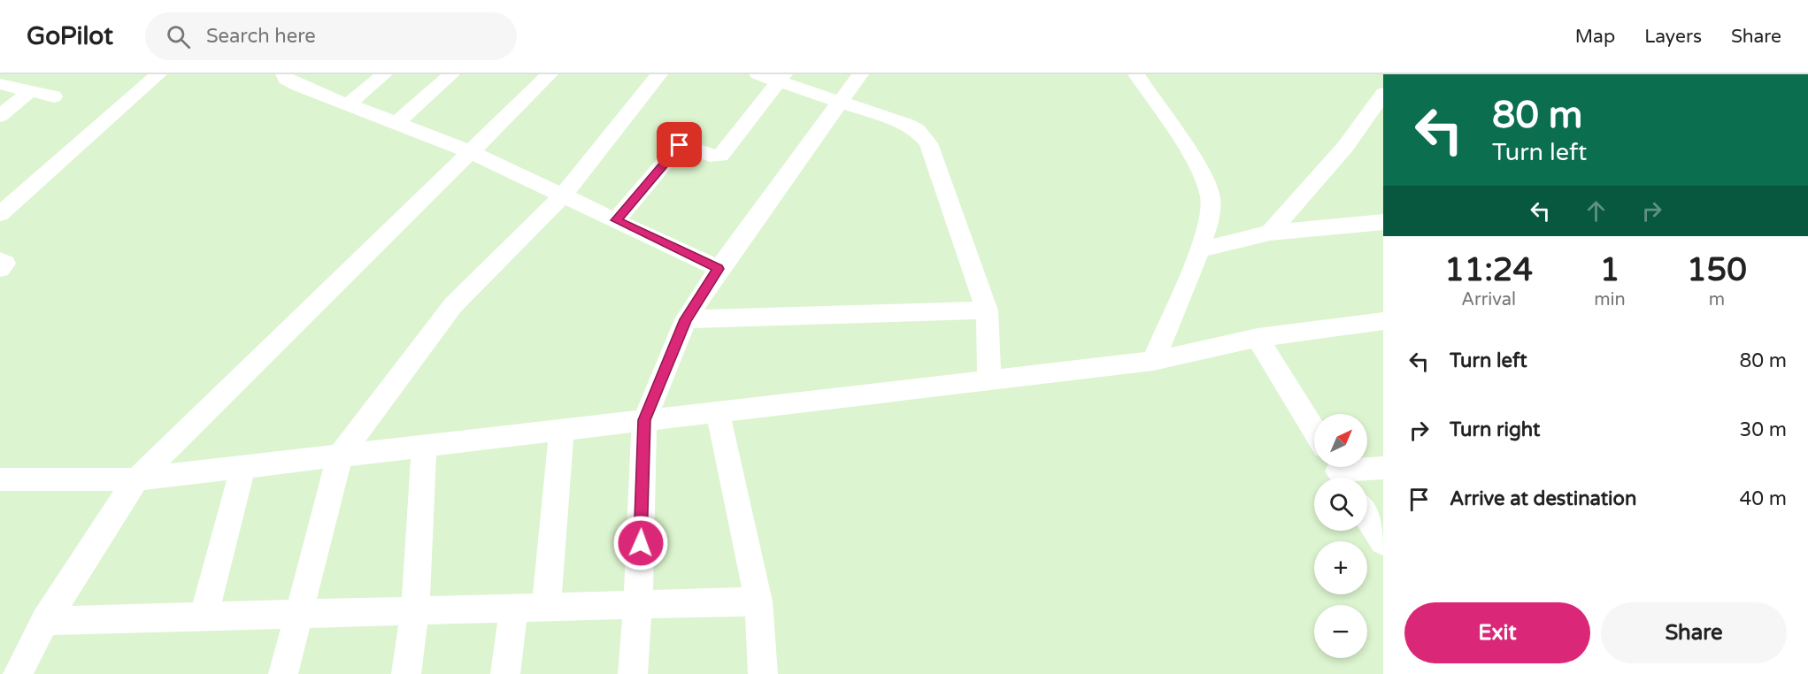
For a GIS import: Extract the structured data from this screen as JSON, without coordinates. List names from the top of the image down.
{
  "north": "top right",
  "page": {
    "header": "GoPilot",
    "search": "Search here",
    "nav": ["Map", "Layers", "Share"],
    "turn": ["80 m", "Turn left"],
    "eta": [
      "11:24",
      "Arrival",
      "1",
      "min",
      "150",
      "m"
    ],
    "list": [
      {
        "name": "Turn left",
        "value": "80 m"
      },
      {
        "name": "Turn right",
        "value": "30 m"
      },
      {
        "name": "Arrive at destination",
        "value": "40 m"
      }
    ],
    "map_buttons": ["+", "−"],
    "buttons": ["Exit", "Share"]
  }
}
